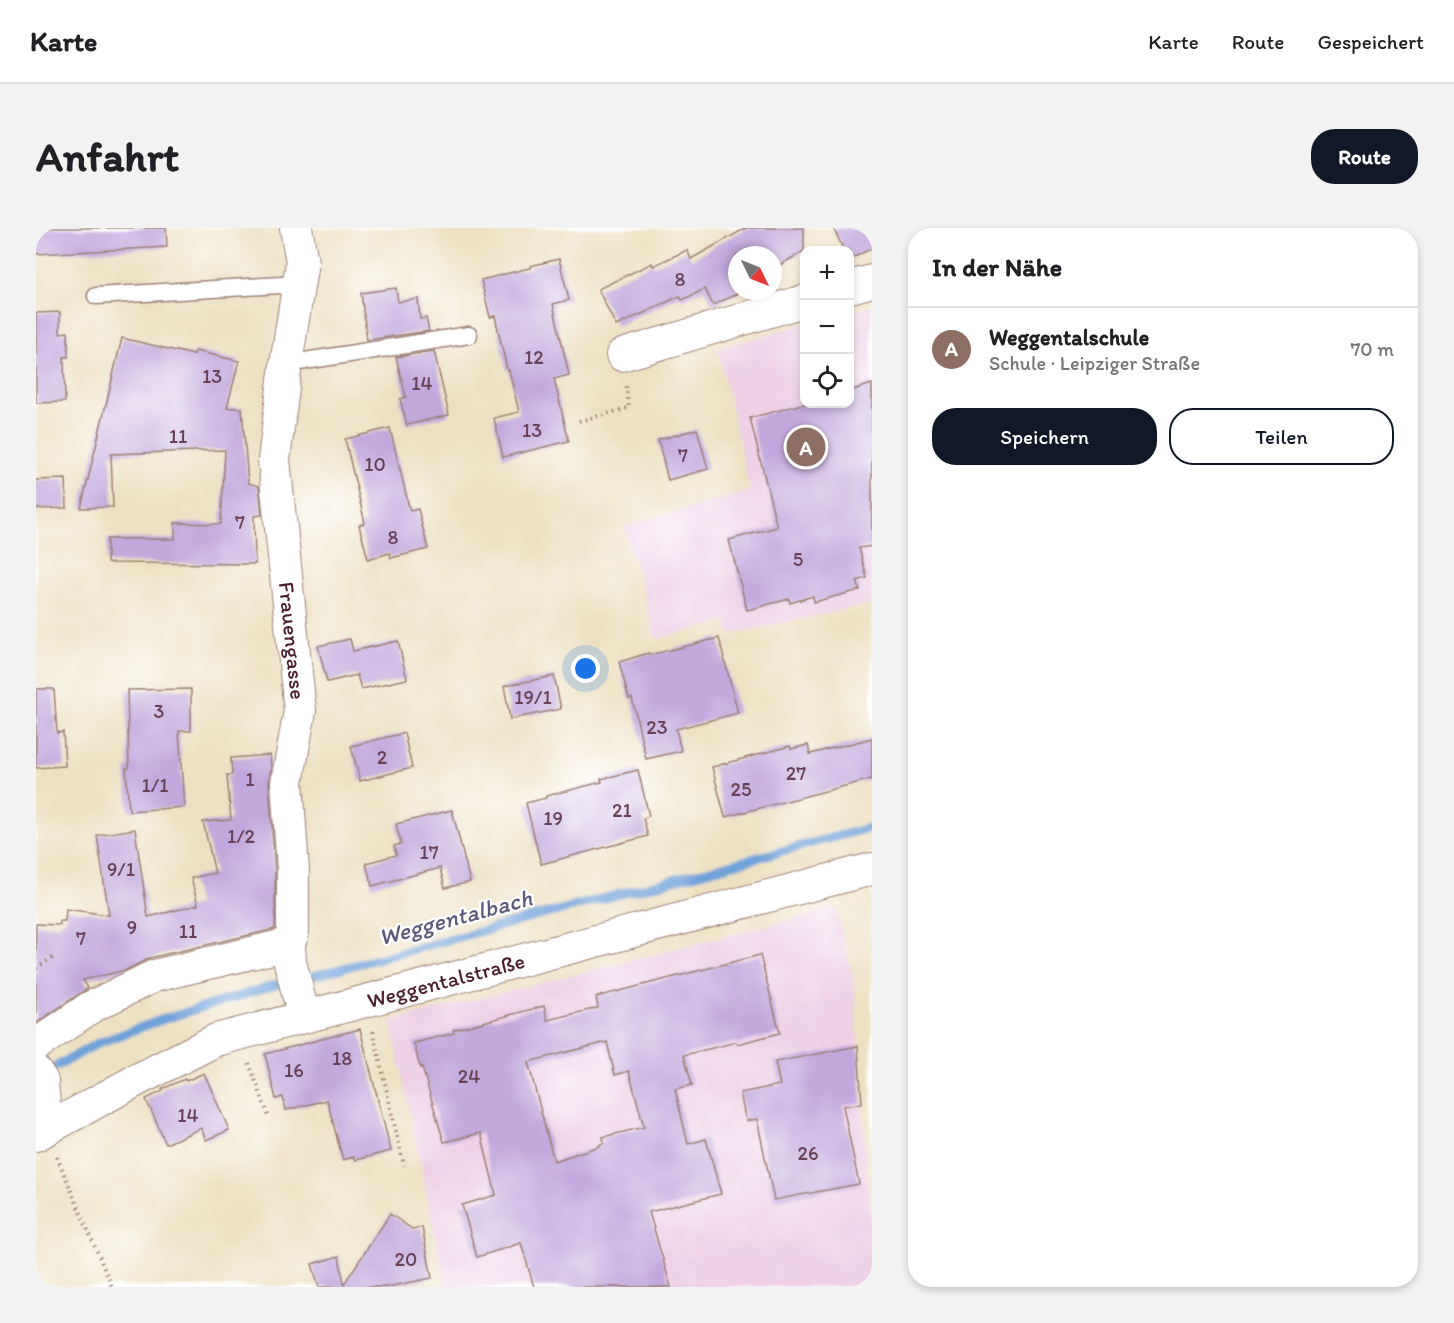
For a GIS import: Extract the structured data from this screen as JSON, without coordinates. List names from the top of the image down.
{
  "streets": {
    "street": ["Frauengasse", "Weggentalstraße"]
  },
  "crossings": [
    ["Frauengasse", "Weggentalstraße"]
  ],
  "water": ["Weggentalbach"],
  "house_numbers": [
    "8",
    "12",
    "13",
    "14",
    "13",
    "11",
    "7",
    "10",
    "7",
    "8",
    "5",
    "19/1",
    "3",
    "23",
    "2",
    "27",
    "1",
    "1/1",
    "25",
    "21",
    "19",
    "1/2",
    "17",
    "9/1",
    "9",
    "11",
    "7",
    "18",
    "16",
    "24",
    "14",
    "26",
    "20"
  ],
  "north": "bottom right",
  "page": {
    "header": "Karte",
    "nav": ["Karte", "Route", "Gespeichert"],
    "buttons": [
      "Route",
      ["Speichern", "Teilen"]
    ],
    "title": "Anfahrt",
    "heading": "In der Nähe",
    "map_buttons": ["+", "−"],
    "list": [
      {
        "mark": "A",
        "name": "Weggentalschule",
        "note": "Schule · Leipziger Straße",
        "value": "70 m"
      }
    ],
    "pins": "A"
  }
}
